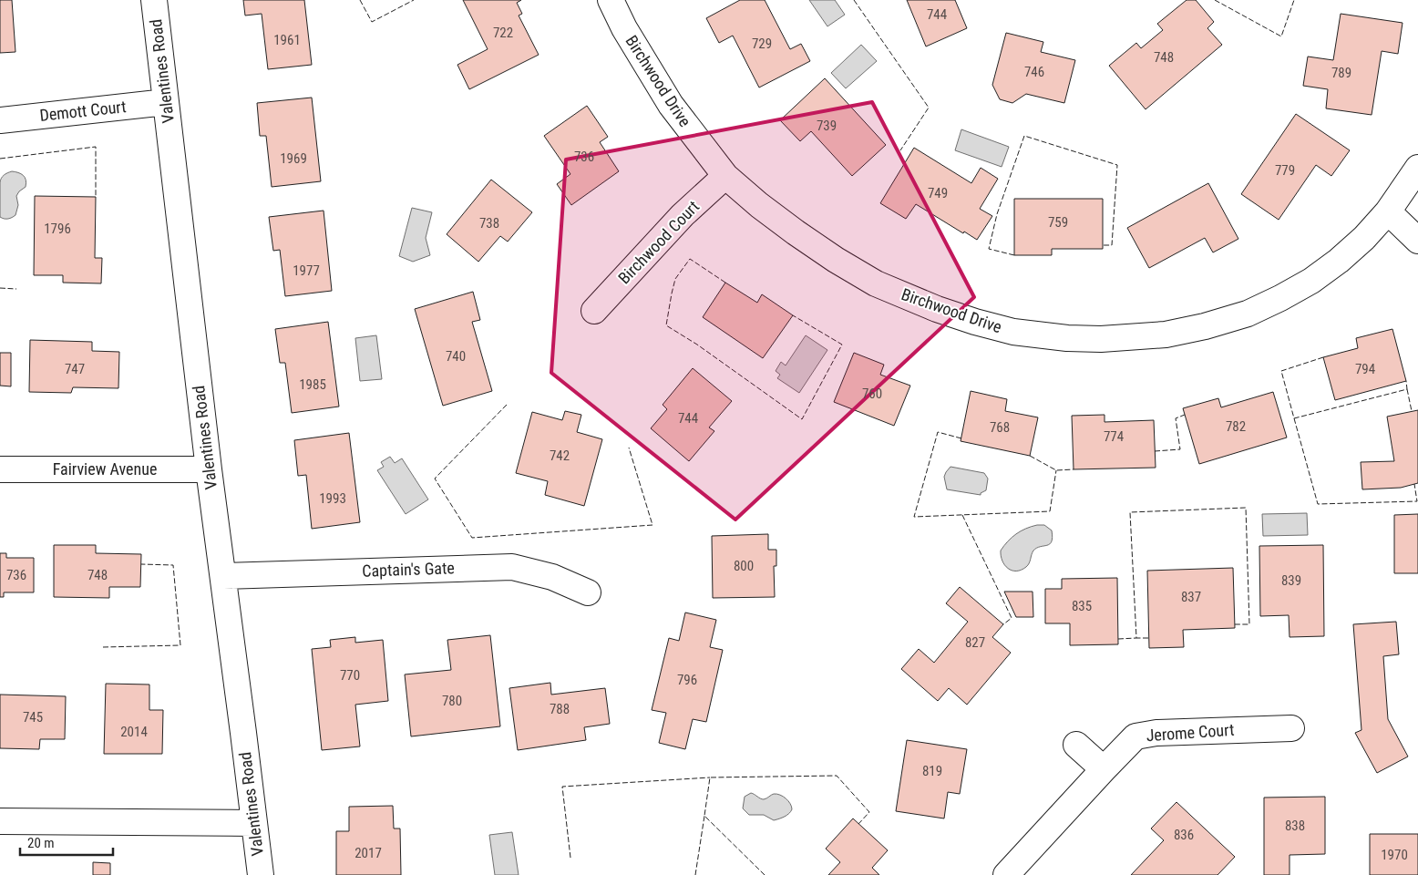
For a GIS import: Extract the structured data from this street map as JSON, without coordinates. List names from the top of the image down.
{
  "streets": {
    "street": [
      "Valentines Road",
      "Birchwood Drive",
      "Demott Court",
      "Birchwood Court",
      "Fairview Avenue",
      "Captain's Gate",
      "Jerome Court"
    ]
  },
  "crossings": [
    ["Valentines Road", "Demott Court"],
    ["Valentines Road", "Fairview Avenue"],
    ["Valentines Road", "Captain's Gate"],
    ["Birchwood Drive", "Birchwood Court"]
  ],
  "house_numbers": [
    "744",
    "722",
    "1961",
    "729",
    "748",
    "746",
    "789",
    "739",
    "736",
    "1969",
    "779",
    "749",
    "759",
    "738",
    "1796",
    "1977",
    "740",
    "747",
    "794",
    "1985",
    "760",
    "744",
    "782",
    "768",
    "774",
    "742",
    "1993",
    "800",
    "736",
    "748",
    "839",
    "837",
    "835",
    "827",
    "770",
    "796",
    "780",
    "788",
    "745",
    "2014",
    "819",
    "838",
    "836",
    "2017",
    "1970"
  ],
  "scale_bar": "20 m"
}
